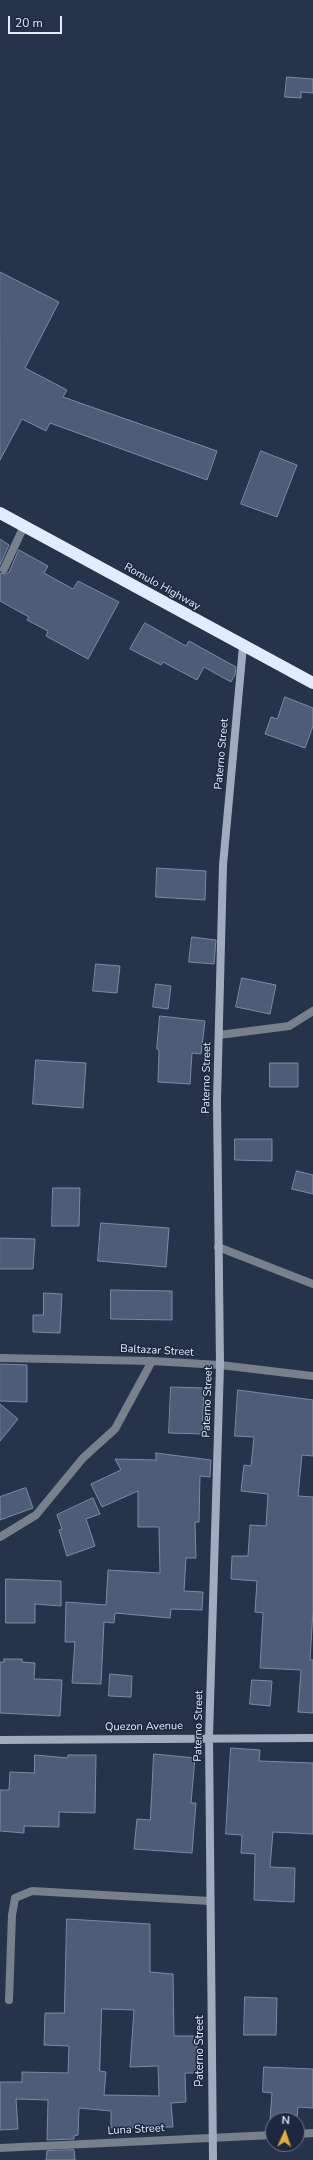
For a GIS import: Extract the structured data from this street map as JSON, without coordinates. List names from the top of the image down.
{
  "streets": {
    "highway": ["Romulo Highway"],
    "street": [
      "Paterno Street",
      "Baltazar Street",
      "Quezon Avenue",
      "Luna Street"
    ]
  },
  "crossings": [
    ["Romulo Highway", "Paterno Street"],
    ["Paterno Street", "Baltazar Street"],
    ["Paterno Street", "Quezon Avenue"],
    ["Paterno Street", "Luna Street"]
  ],
  "scale_bar": "20 m",
  "north": "top"
}
